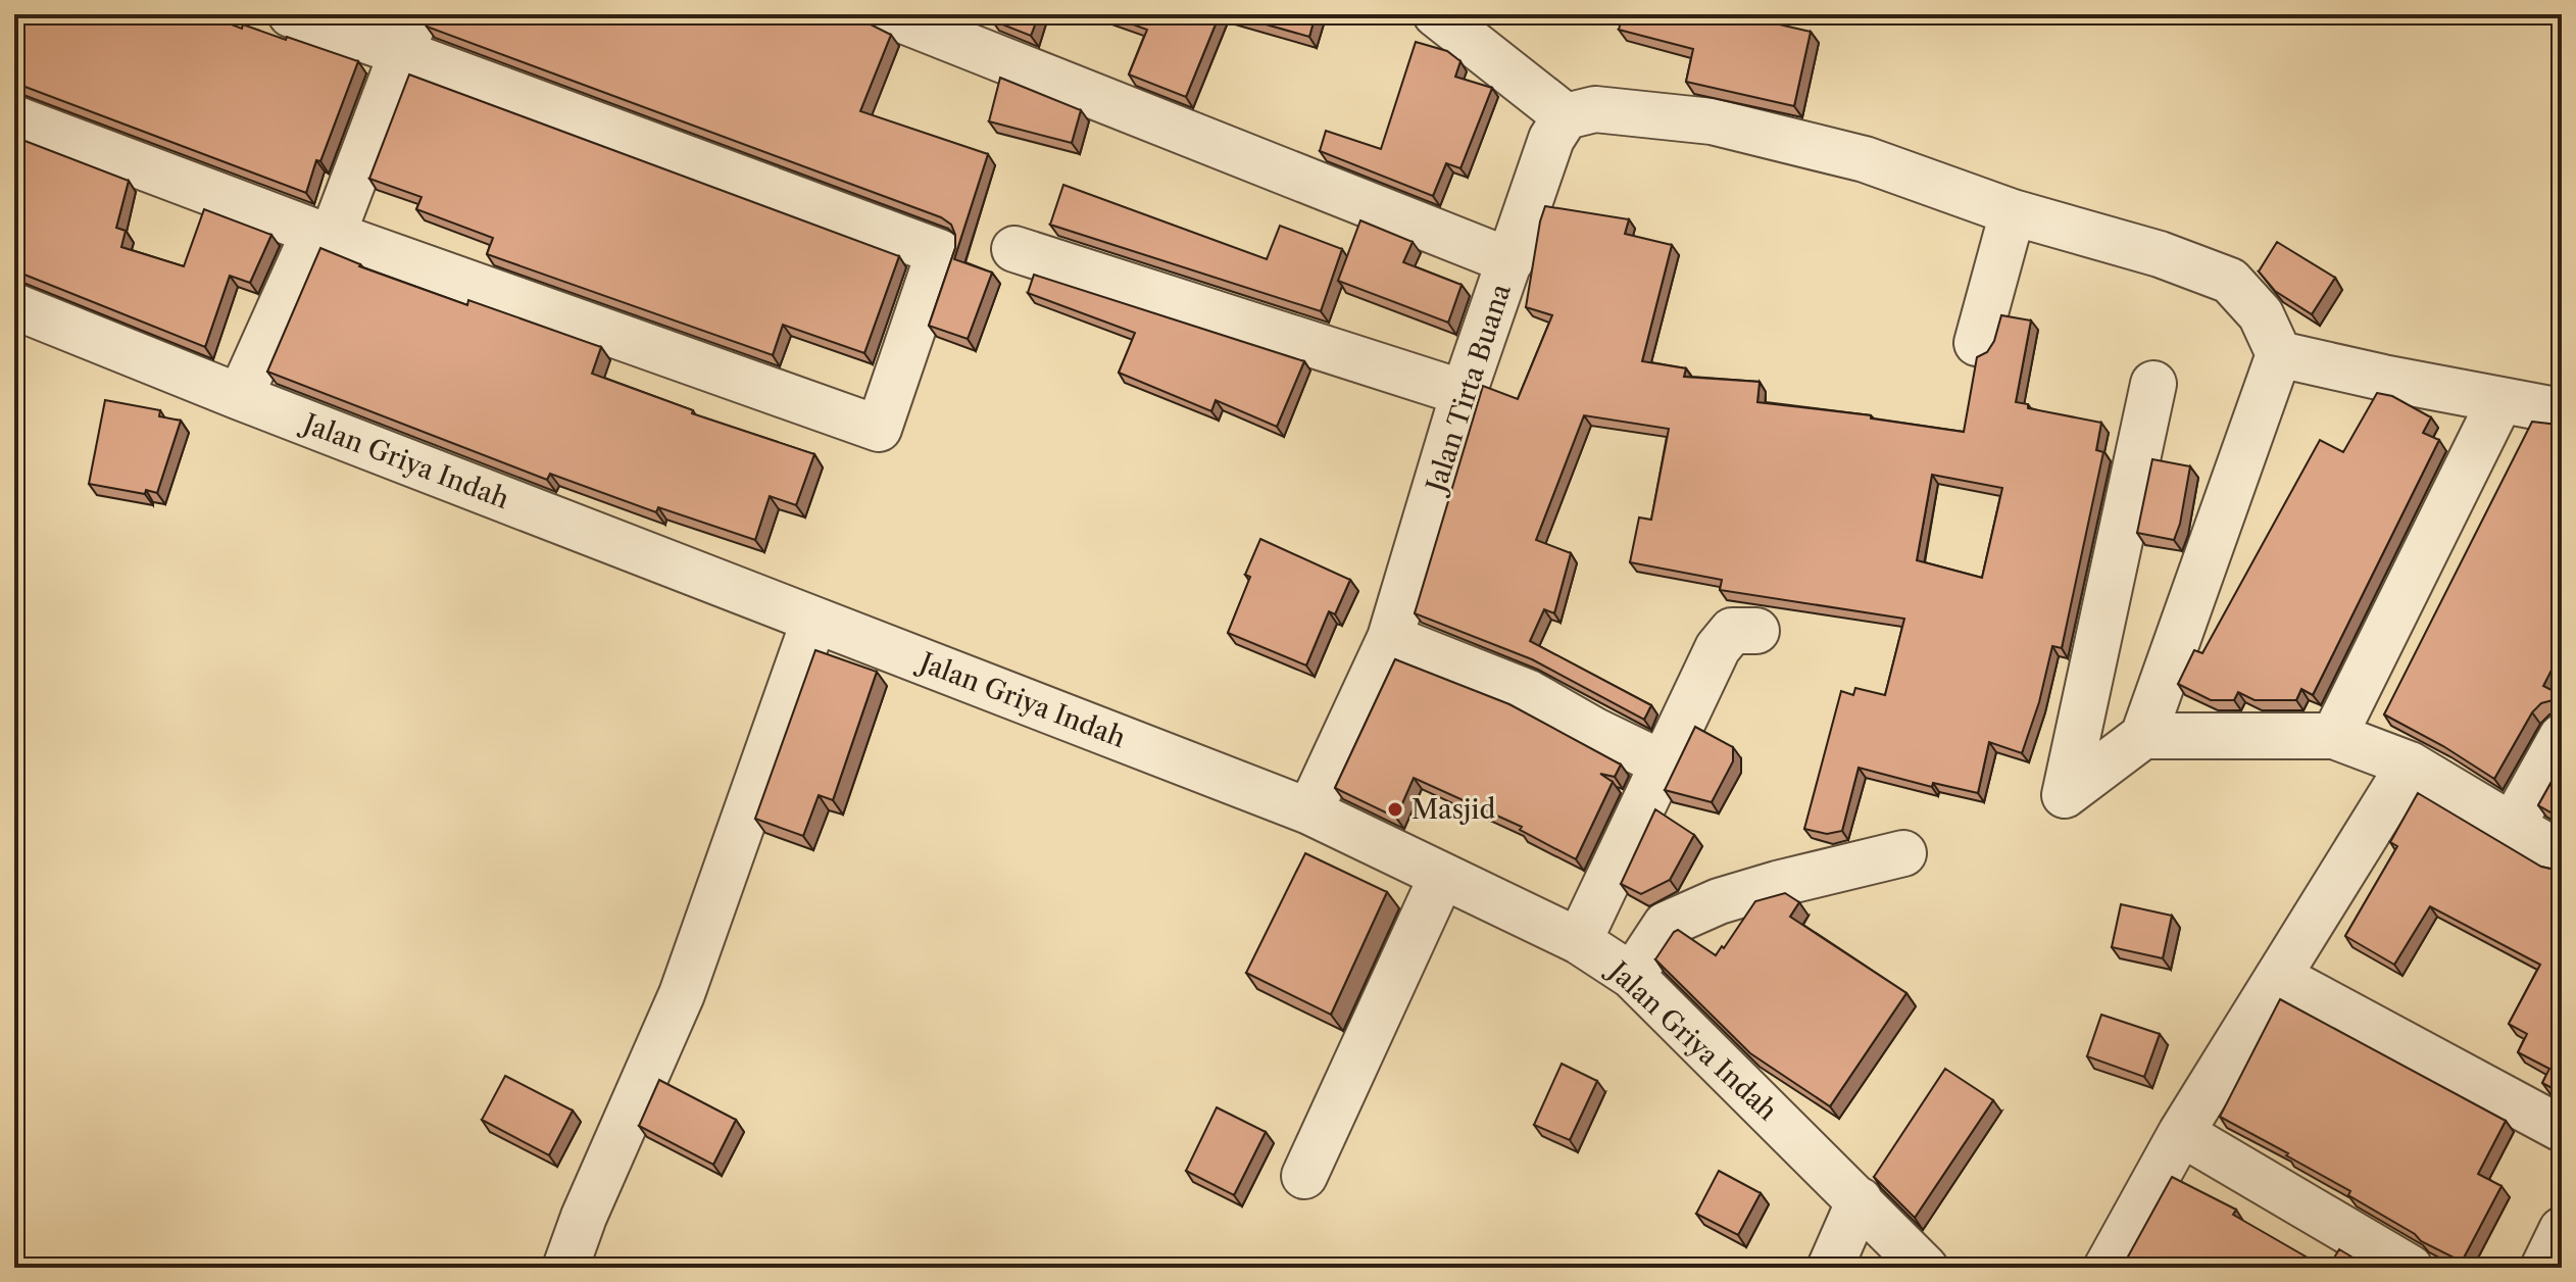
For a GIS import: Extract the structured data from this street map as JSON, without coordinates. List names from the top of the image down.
{
  "streets": {
    "street": ["Jalan Tirta Buana", "Jalan Griya Indah"]
  },
  "crossings": [
    ["Jalan Tirta Buana", "Jalan Griya Indah"]
  ],
  "places": ["Masjid"]
}
